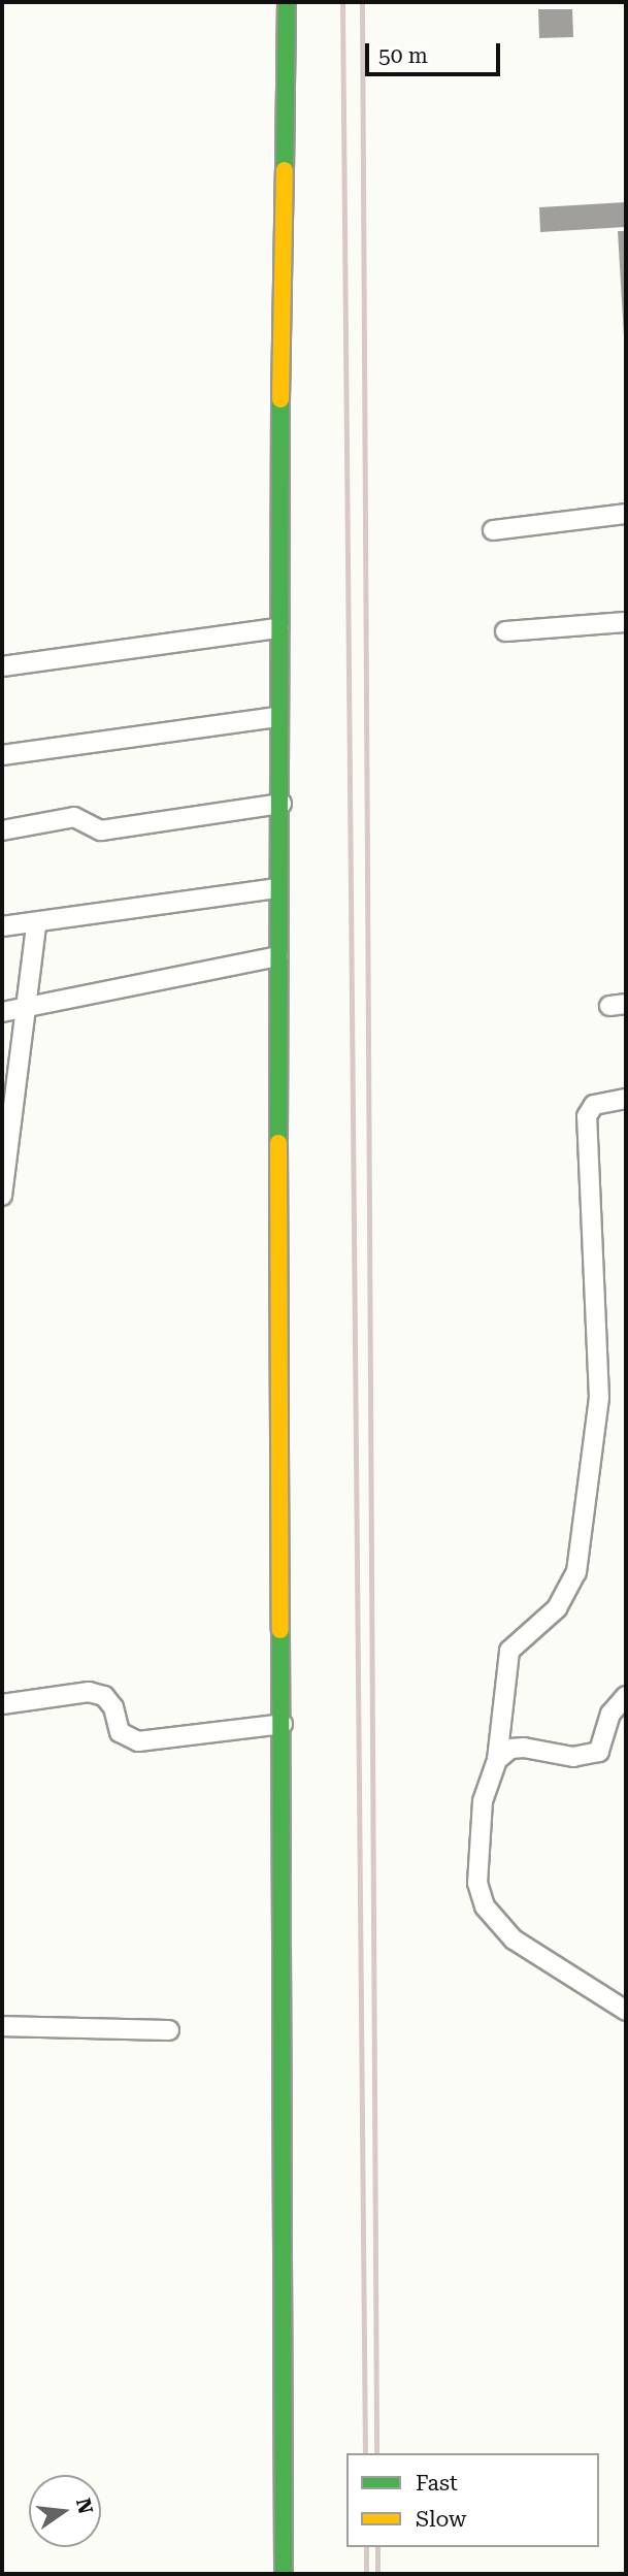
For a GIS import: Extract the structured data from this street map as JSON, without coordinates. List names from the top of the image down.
{
  "legend": ["Fast", "Slow"],
  "scale_bar": "50 m",
  "north": "right"
}
